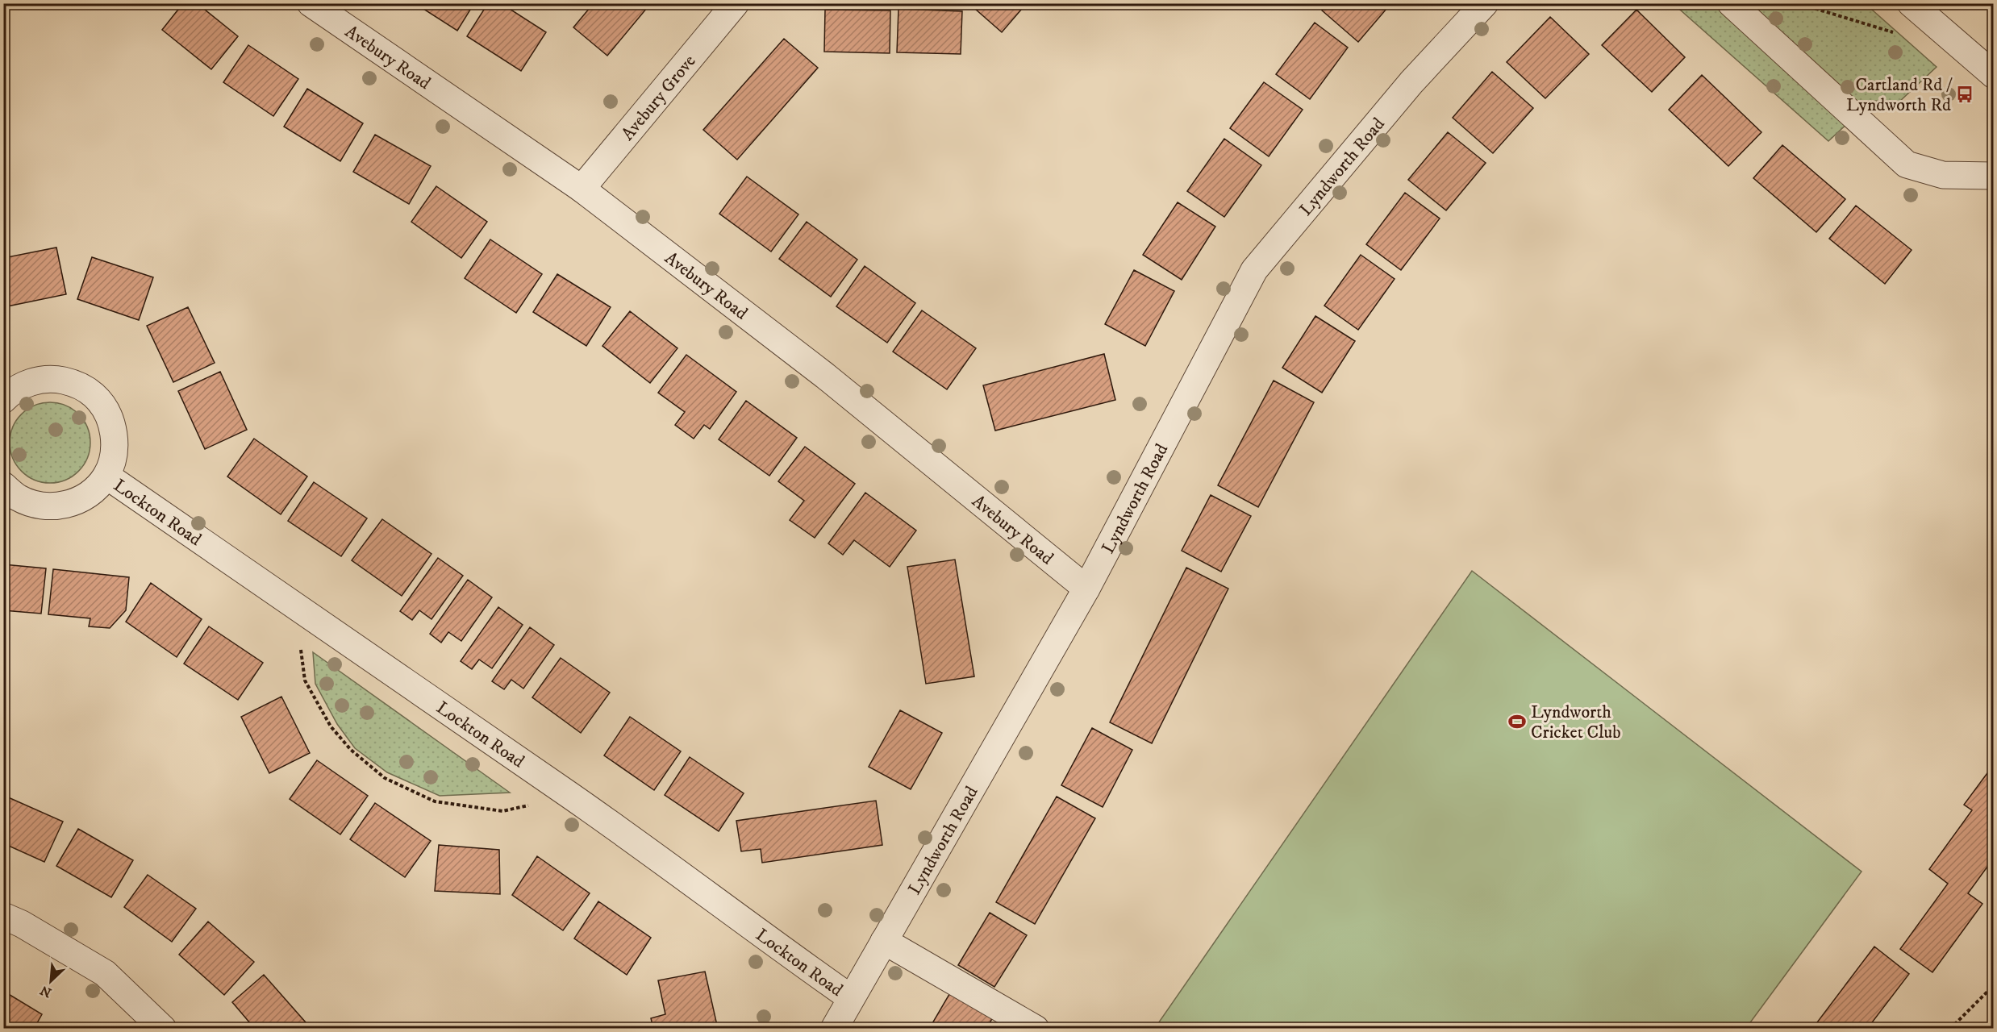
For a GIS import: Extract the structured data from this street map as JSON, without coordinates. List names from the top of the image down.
{
  "streets": {
    "street": [
      "Avebury Road",
      "Avebury Grove",
      "Lyndworth Road",
      "Lockton Road"
    ]
  },
  "crossings": [
    ["Avebury Road", "Avebury Grove"],
    ["Avebury Road", "Lyndworth Road"],
    ["Lyndworth Road", "Lockton Road"]
  ],
  "places": {
    "bus stop": ["Cartland Rd / Lyndworth Rd"],
    "sports": ["Lyndworth Cricket Club"]
  },
  "north": "bottom left"
}
